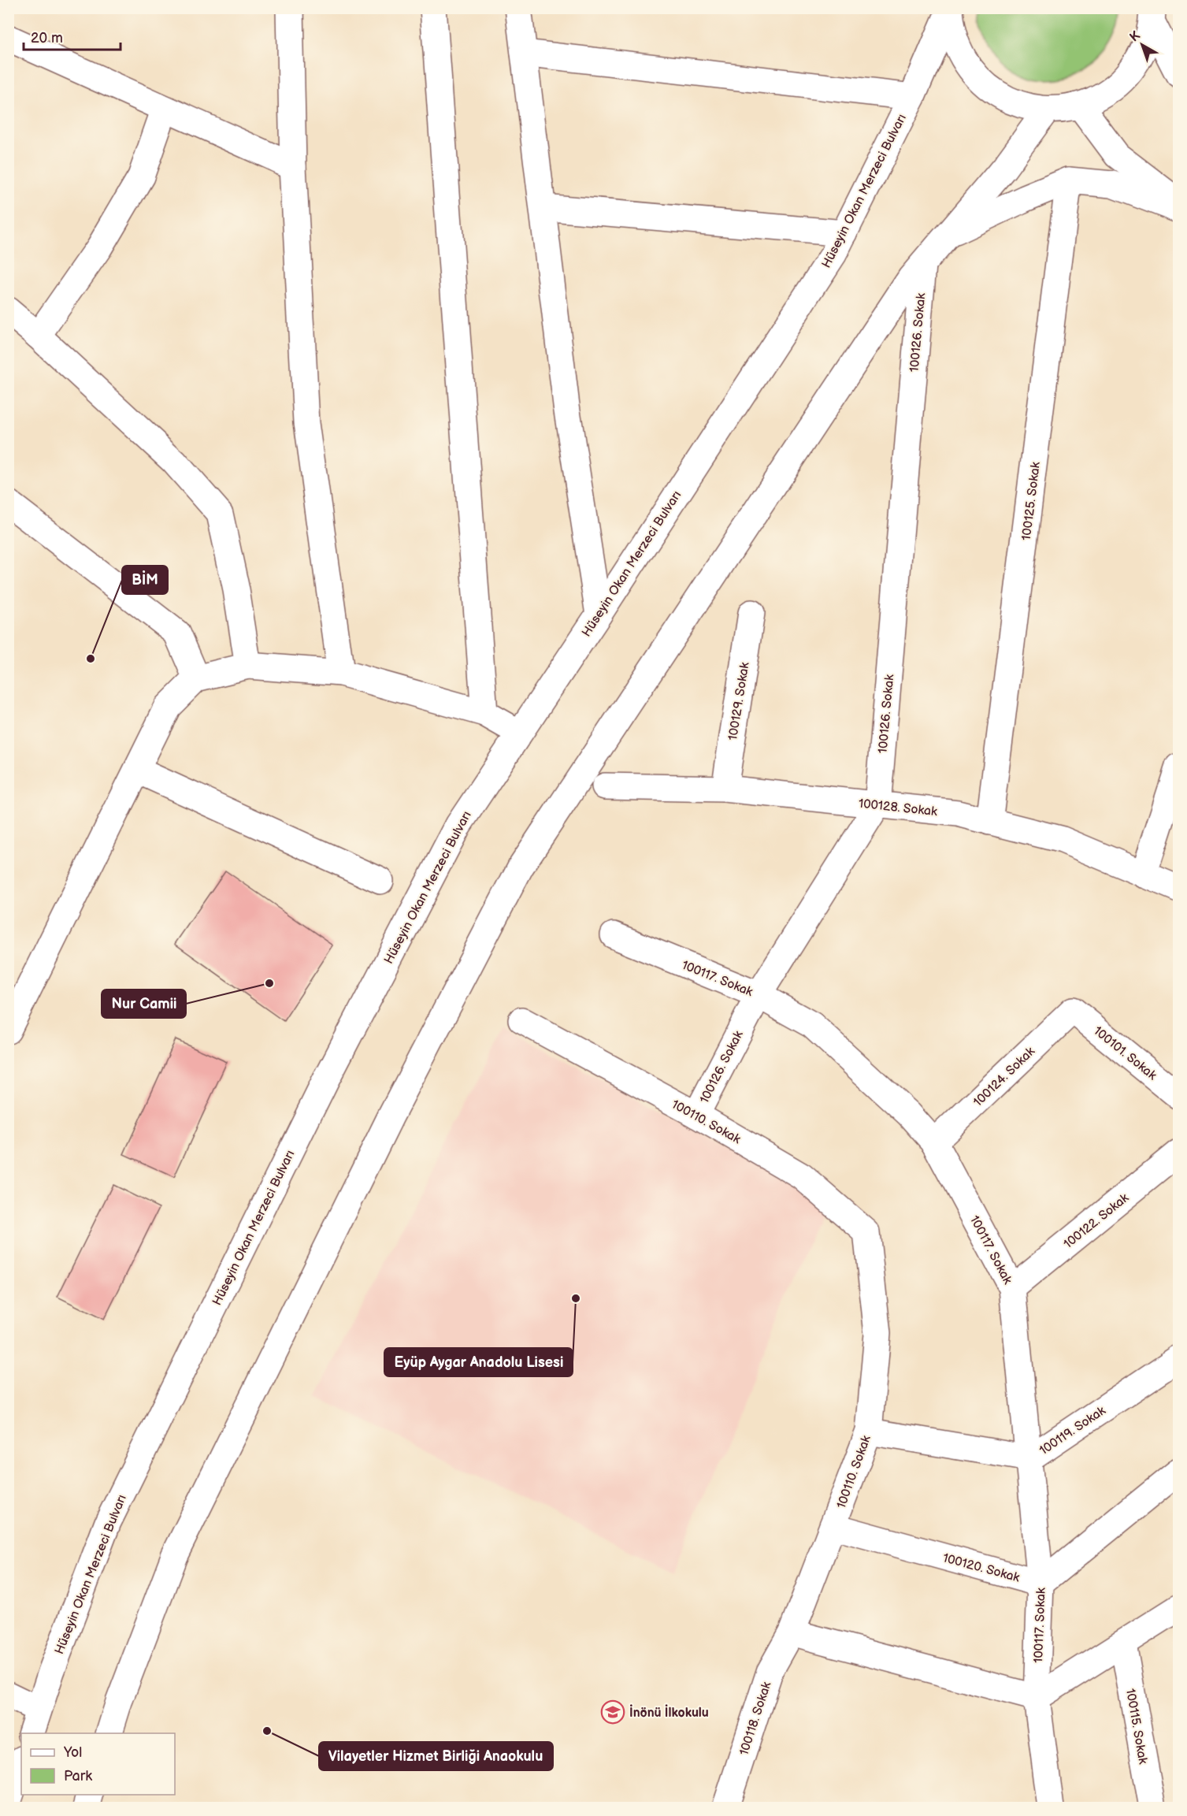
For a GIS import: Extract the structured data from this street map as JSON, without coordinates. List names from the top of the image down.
{
  "streets": {
    "street": [
      "Hüseyin Okan Merzeci Bulvarı",
      "100126. Sokak",
      "100125. Sokak",
      "100129. Sokak",
      "100128. Sokak",
      "100117. Sokak",
      "100101. Sokak",
      "100124. Sokak",
      "100110. Sokak",
      "100122. Sokak",
      "100119. Sokak",
      "100120. Sokak",
      "100118. Sokak",
      "100115. Sokak"
    ]
  },
  "crossings": [
    ["100126. Sokak", "100128. Sokak"],
    ["100126. Sokak", "100117. Sokak"],
    ["100126. Sokak", "100110. Sokak"],
    ["100125. Sokak", "100128. Sokak"],
    ["100129. Sokak", "100128. Sokak"],
    ["100117. Sokak", "100124. Sokak"],
    ["100117. Sokak", "100122. Sokak"],
    ["100117. Sokak", "100119. Sokak"],
    ["100117. Sokak", "100120. Sokak"],
    ["100101. Sokak", "100124. Sokak"],
    ["100110. Sokak", "100119. Sokak"],
    ["100110. Sokak", "100120. Sokak"],
    ["100110. Sokak", "100118. Sokak"]
  ],
  "places": {
    "other": [
      "BİM",
      "Nur Camii",
      "Eyüp Aygar Anadolu Lisesi",
      "Vilayetler Hizmet Birliği Anaokulu"
    ],
    "school or university": ["İnönü İlkokulu"]
  },
  "legend": ["Yol", "Park"],
  "scale_bar": "20 m",
  "north": "top left"
}
